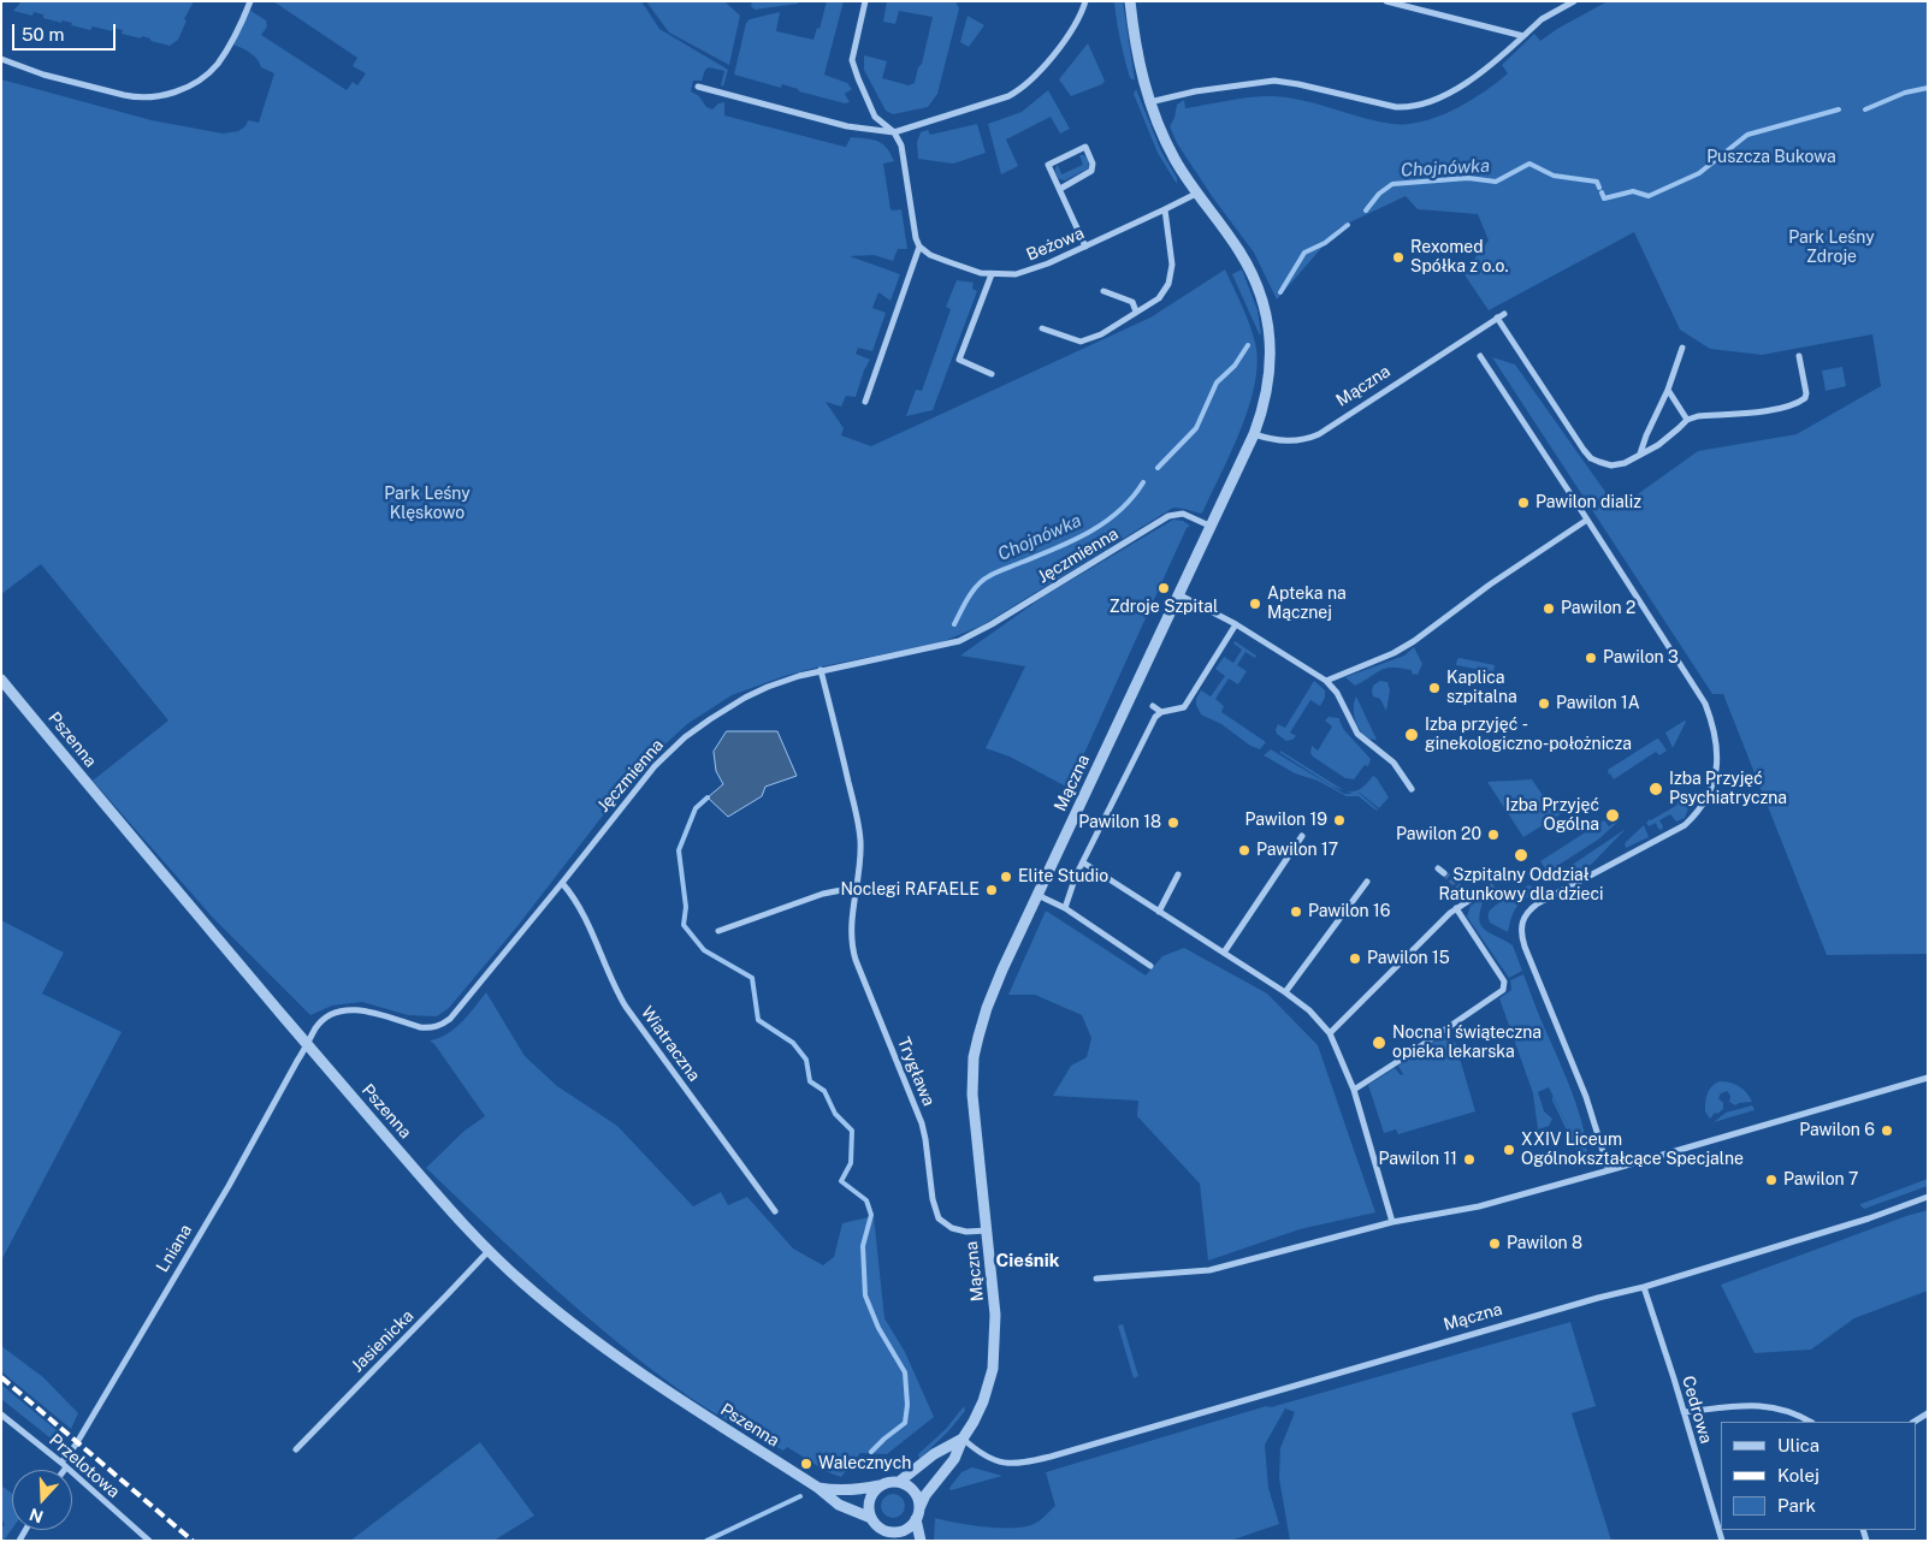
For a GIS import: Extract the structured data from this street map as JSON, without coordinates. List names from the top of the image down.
{
  "streets": {
    "street": [
      "Beżowa",
      "Mączna",
      "Jęczmienna",
      "Pszenna",
      "Wiatraczna",
      "Trygława",
      "Lniana",
      "Jasienicka",
      "Cedrowa",
      "Przelotowa"
    ]
  },
  "crossings": [
    ["Mączna", "Jęczmienna"],
    ["Mączna", "Pszenna"],
    ["Mączna", "Trygława"],
    ["Mączna", "Cedrowa"],
    ["Jęczmienna", "Pszenna"],
    ["Jęczmienna", "Wiatraczna"],
    ["Jęczmienna", "Trygława"],
    ["Jęczmienna", "Lniana"],
    ["Pszenna", "Lniana"],
    ["Pszenna", "Jasienicka"],
    ["Lniana", "Przelotowa"]
  ],
  "districts": ["Cieśnik"],
  "water": ["Chojnówka"],
  "parks": ["Puszcza Bukowa", "Park Leśny Zdroje", "Park Leśny Klęskowo"],
  "places": [
    "Rexomed Spółka z o.o.",
    "Pawilon dializ",
    "Zdroje Szpital",
    "Apteka na Mącznej",
    "Pawilon 2",
    "Pawilon 3",
    "Kaplica szpitalna",
    "Pawilon 1A",
    "Izba przyjęć - ginekologiczno-położnicza",
    "Izba Przyjęć Psychiatryczna",
    "Izba Przyjęć Ogólna",
    "Pawilon 19",
    "Pawilon 18",
    "Pawilon 20",
    "Pawilon 17",
    "Szpitalny Oddział Ratunkowy dla dzieci",
    "Elite Studio",
    "Noclegi RAFAELE",
    "Pawilon 16",
    "Pawilon 15",
    "Nocna i świąteczna opieka lekarska",
    "Pawilon 6",
    "XXIV Liceum Ogólnokształcące Specjalne",
    "Pawilon 11",
    "Pawilon 7",
    "Pawilon 8",
    "Walecznych"
  ],
  "legend": ["Ulica", "Kolej", "Park"],
  "scale_bar": "50 m",
  "north": "bottom"
}
